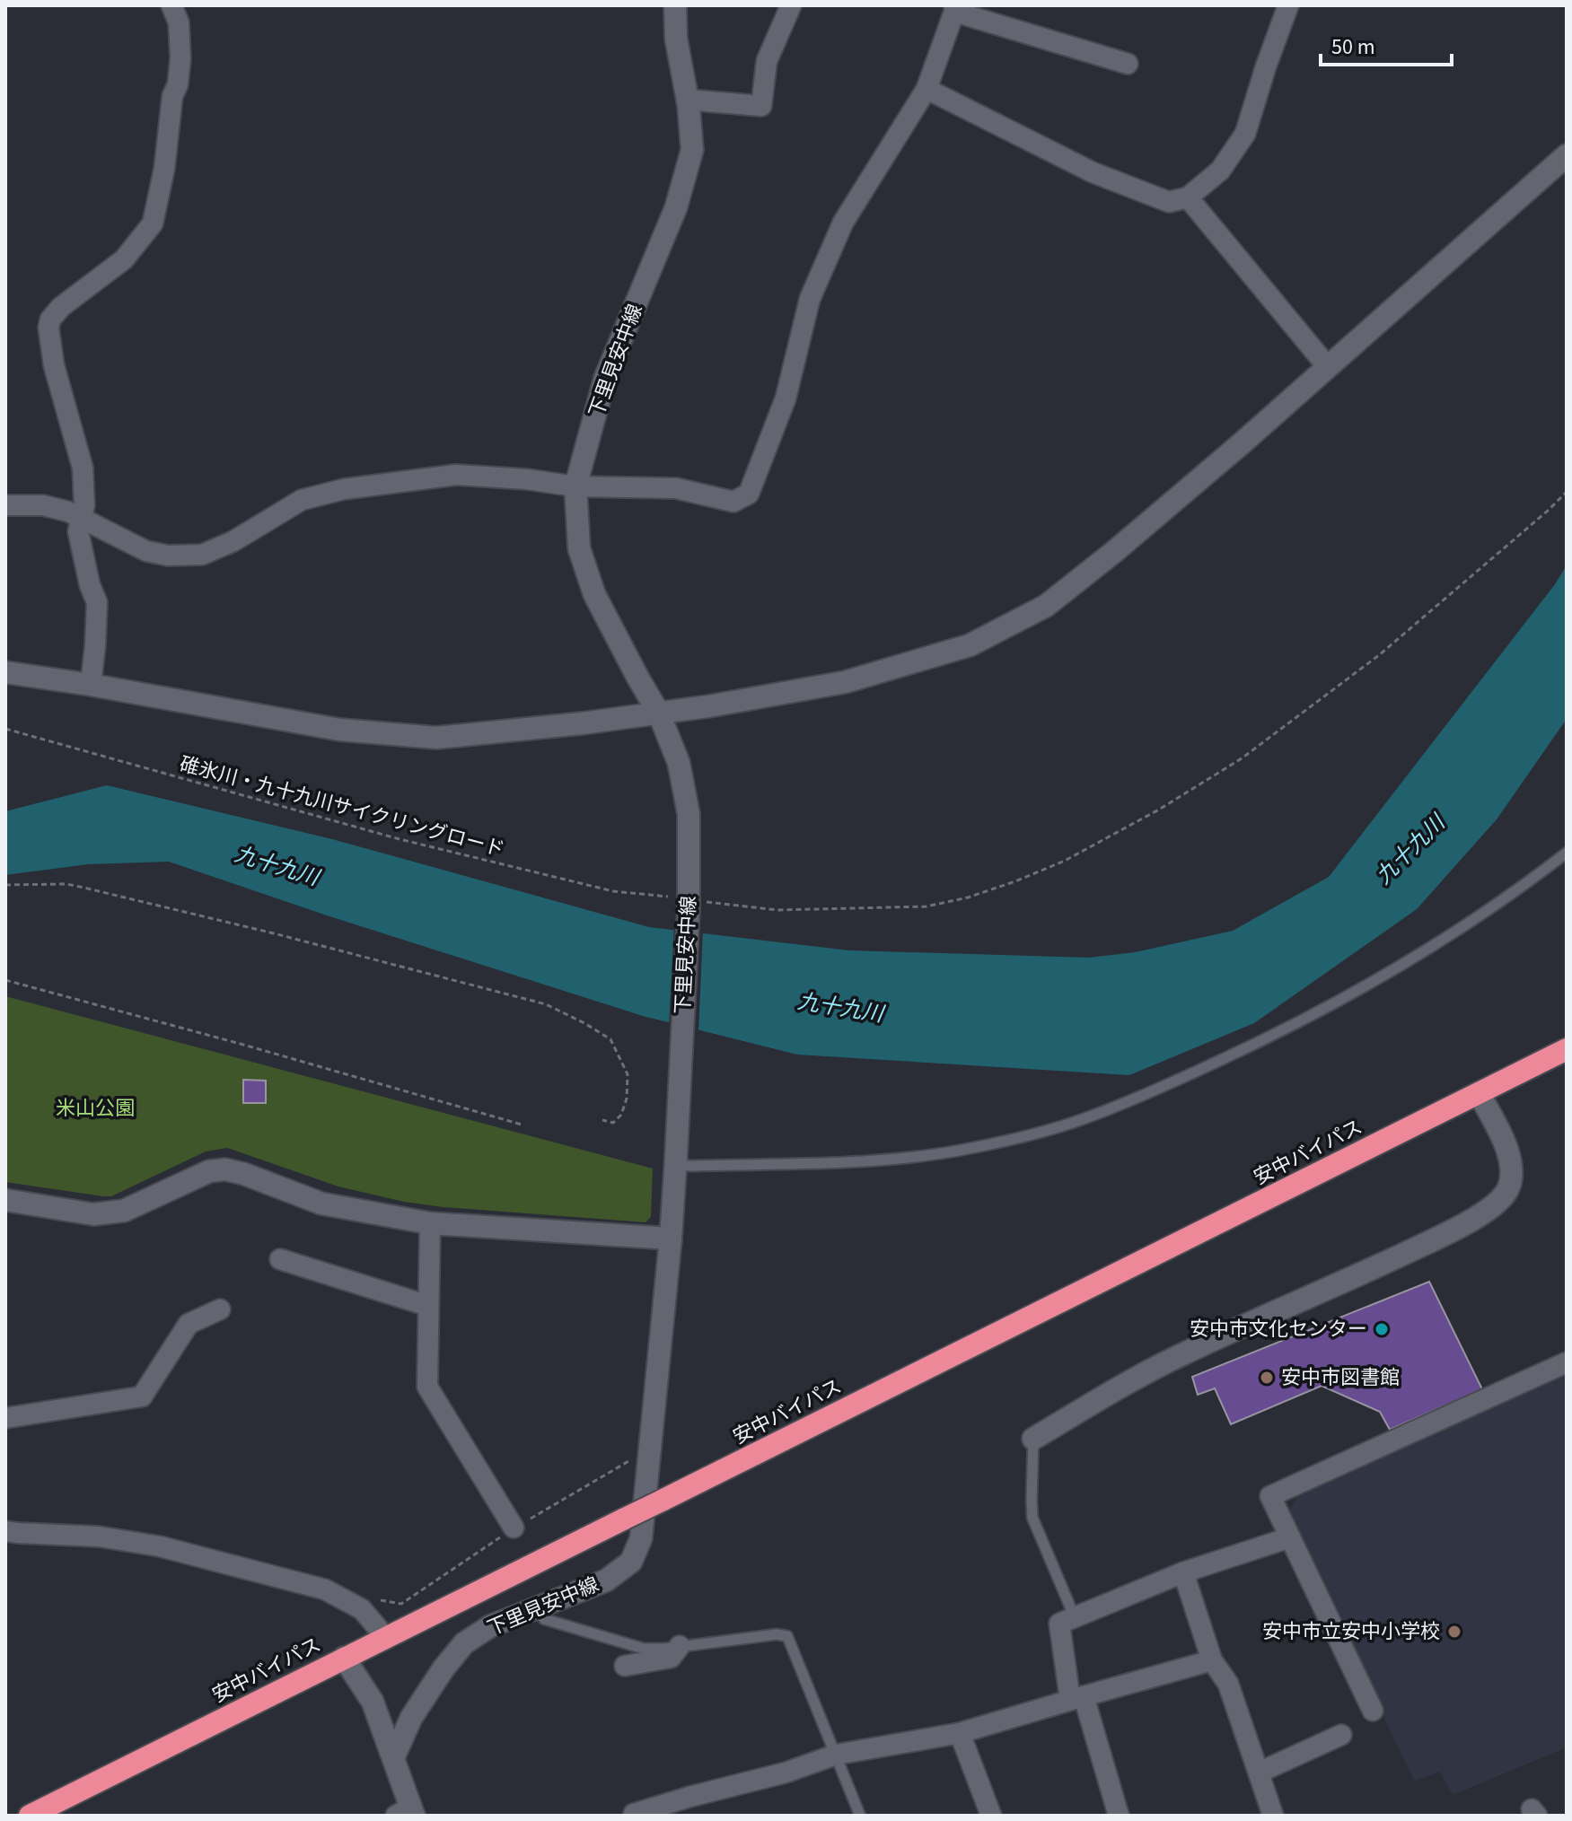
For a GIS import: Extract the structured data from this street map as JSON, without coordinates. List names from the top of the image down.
{
  "streets": {
    "highway": ["安中バイパス"],
    "street": ["下里見安中線"],
    "path": ["碓氷川・九十九川サイクリングロード"]
  },
  "crossings": [
    ["下里見安中線", "碓氷川・九十九川サイクリングロード"]
  ],
  "water": ["九十九川"],
  "parks": ["米山公園"],
  "places": ["安中市文化センター", "安中市図書館", "安中市立安中小学校"],
  "scale_bar": "50 m"
}
